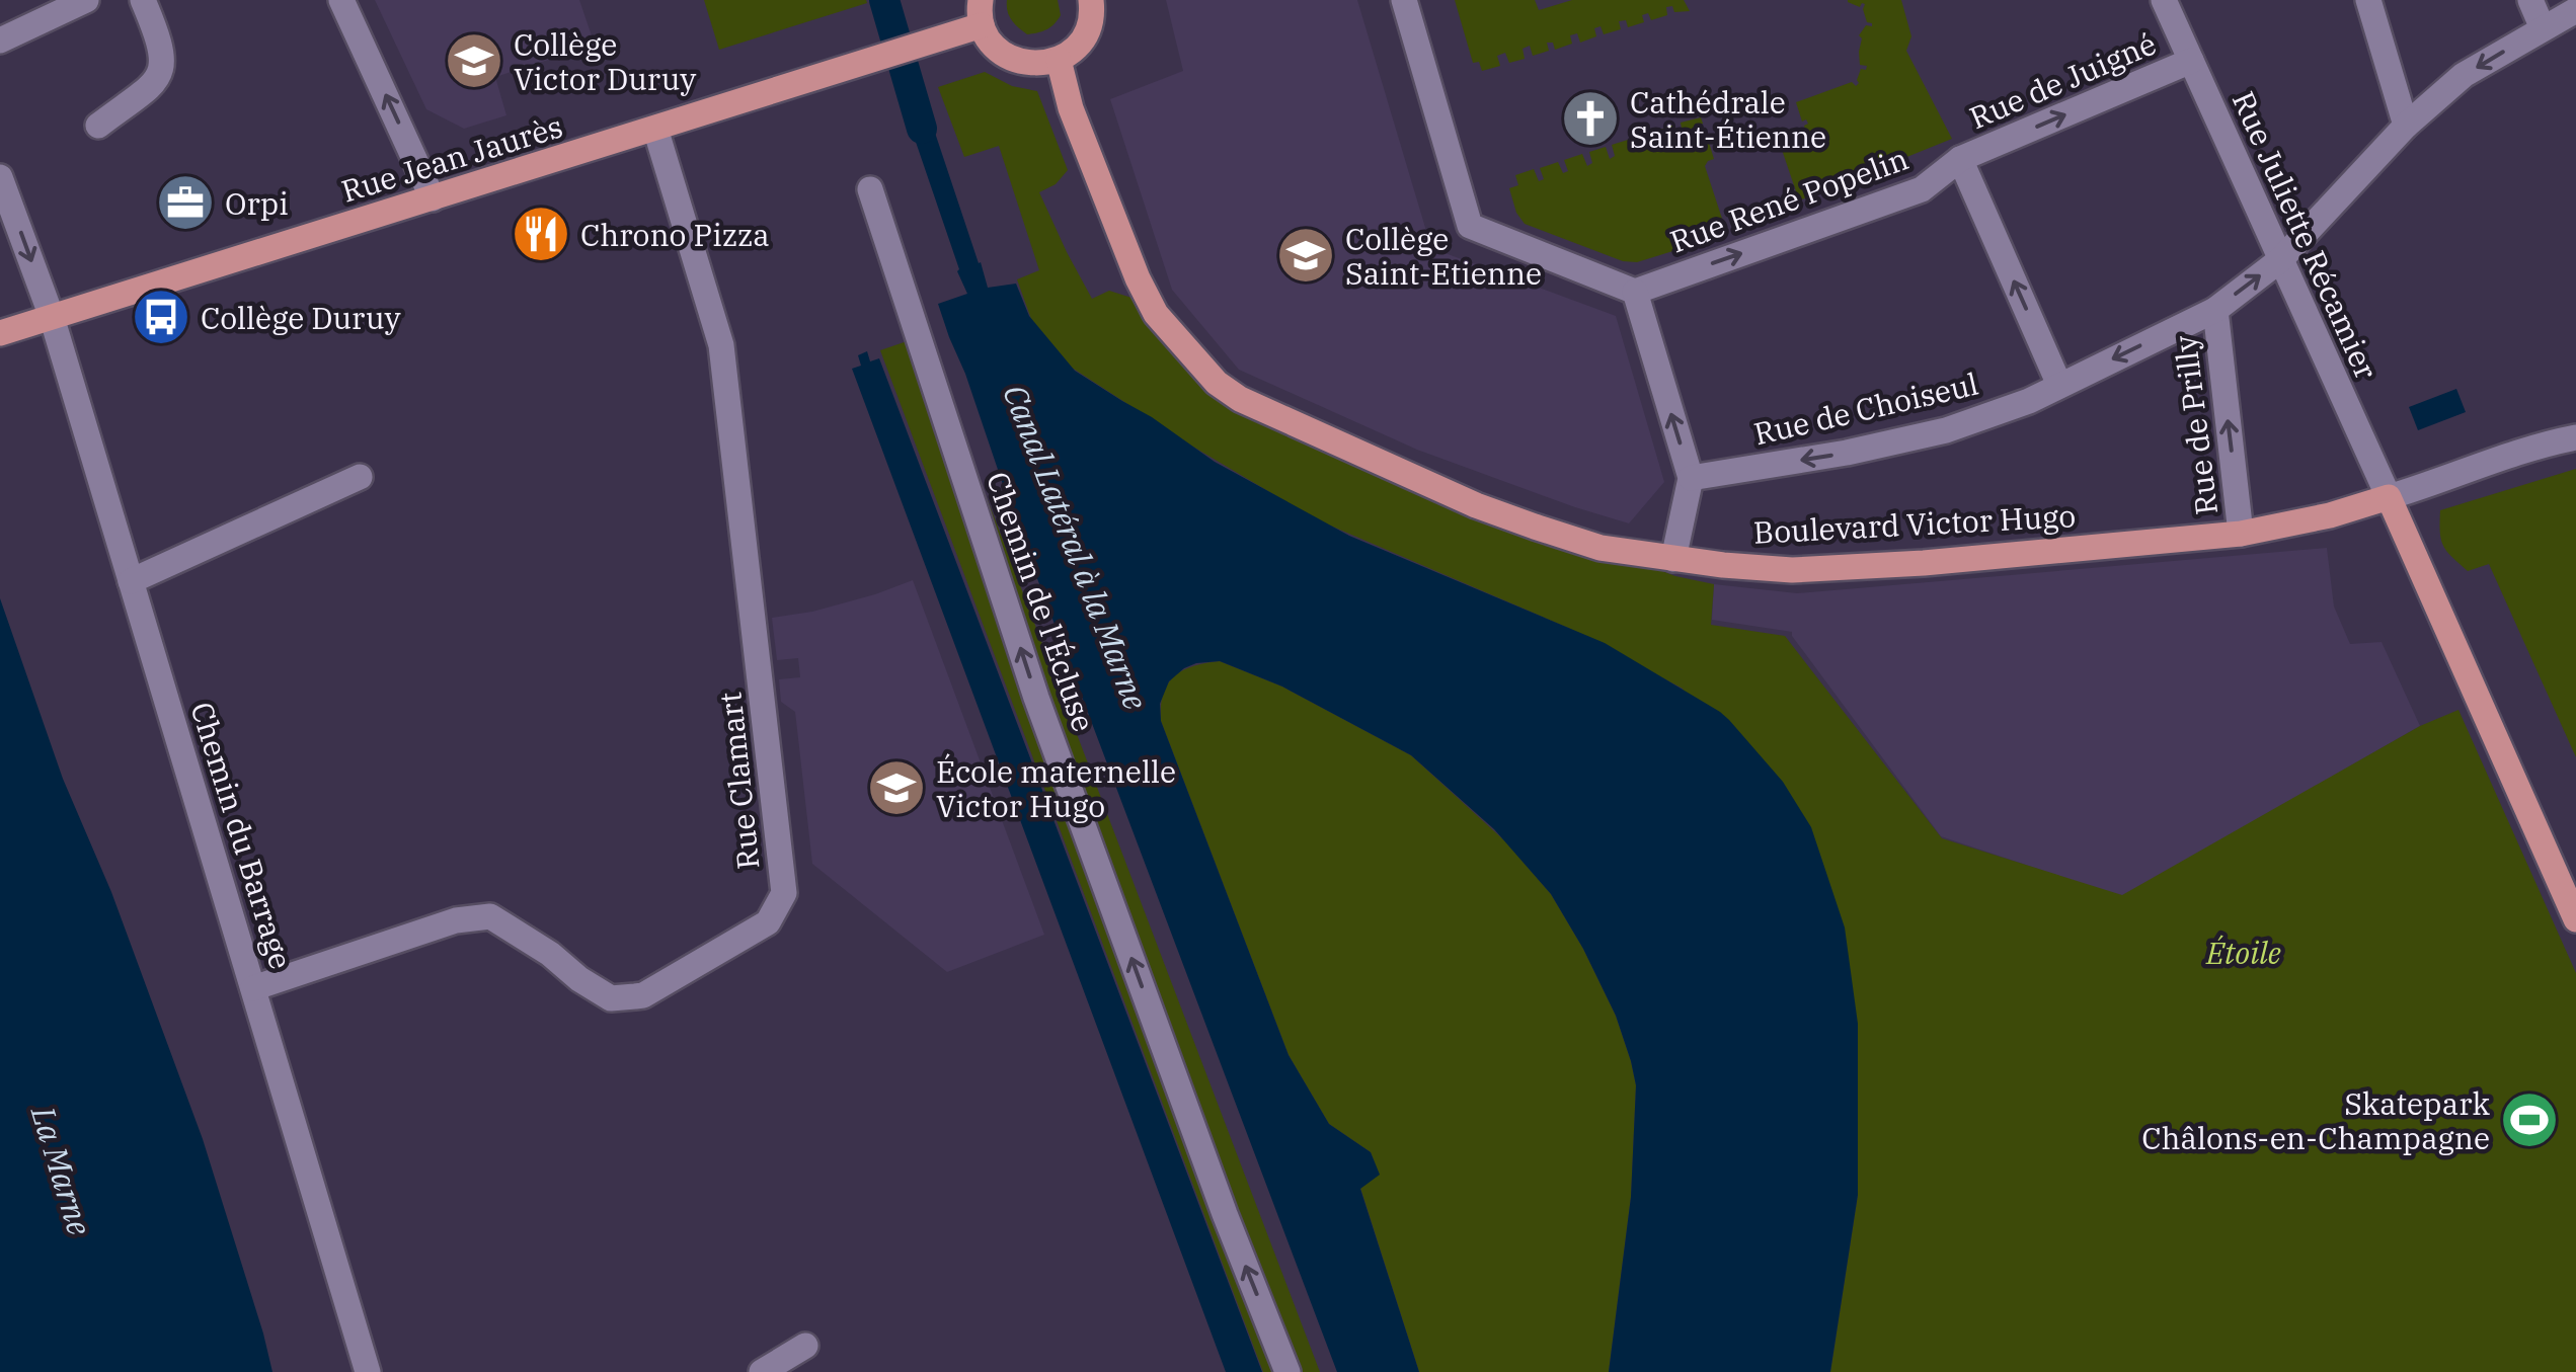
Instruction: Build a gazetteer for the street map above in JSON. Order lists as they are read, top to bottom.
{
  "streets": {
    "main road": ["Rue Jean Jaurès", "Boulevard Victor Hugo"],
    "street": [
      "Rue de Juigné",
      "Rue René Popelin",
      "Rue Juliette Récamier",
      "Rue de Choiseul",
      "Rue de Prilly",
      "Chemin de l'Écluse",
      "Rue Clamart",
      "Chemin du Barrage"
    ]
  },
  "crossings": [
    ["Rue de Juigné", "Rue René Popelin"],
    ["Rue de Juigné", "Rue Juliette Récamier"],
    ["Rue Jean Jaurès", "Rue Clamart"],
    ["Rue Jean Jaurès", "Chemin du Barrage"],
    ["Rue Juliette Récamier", "Rue de Choiseul"],
    ["Rue Juliette Récamier", "Boulevard Victor Hugo"],
    ["Rue de Choiseul", "Rue de Prilly"],
    ["Rue de Prilly", "Boulevard Victor Hugo"],
    ["Rue Clamart", "Chemin du Barrage"]
  ],
  "one_way": [
    "Rue de Juigné",
    "Rue René Popelin",
    "Rue de Prilly",
    "Chemin de l'Écluse"
  ],
  "water": ["Canal Latéral à la Marne", "La Marne"],
  "parks": ["Étoile"],
  "places": {
    "school or university": ["Collège Victor Duruy", "Collège Saint-Etienne", "École maternelle Victor Hugo"],
    "church": ["Cathédrale Saint-Étienne"],
    "office": ["Orpi"],
    "restaurant": ["Chrono Pizza"],
    "bus stop": ["Collège Duruy"],
    "sports": ["Skatepark Châlons-en-Champagne"]
  }
}
